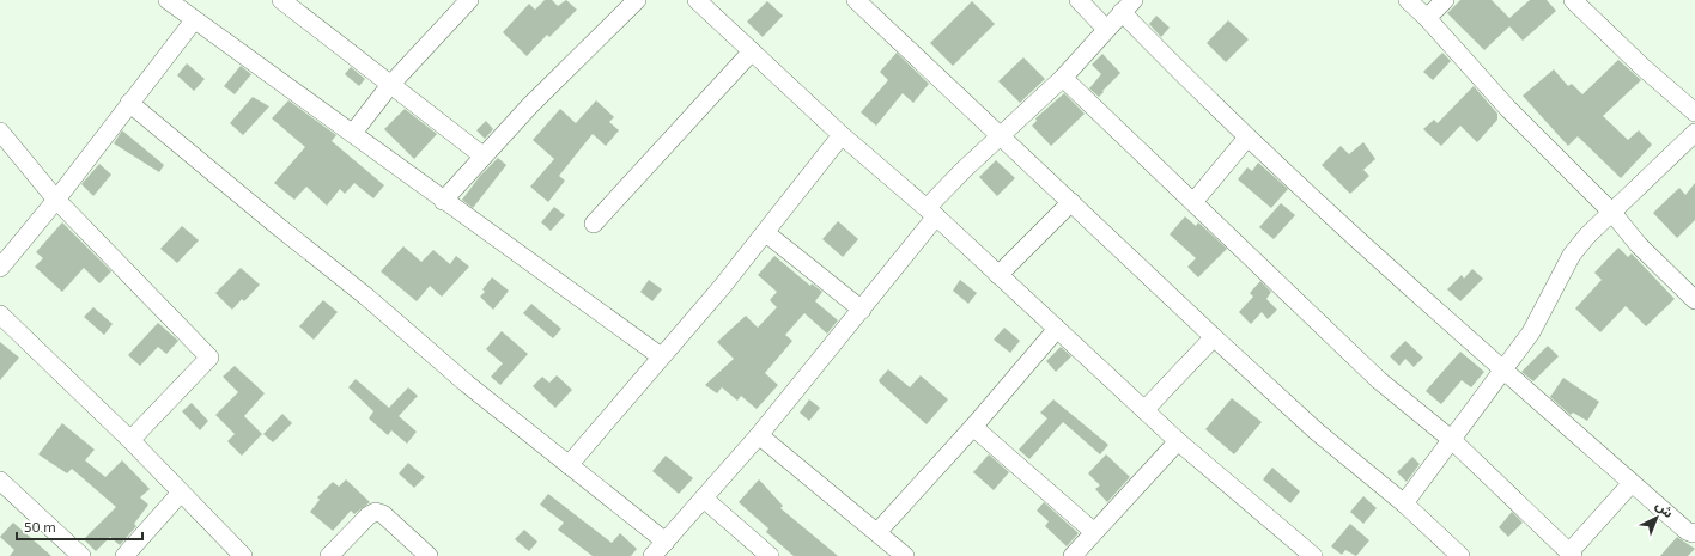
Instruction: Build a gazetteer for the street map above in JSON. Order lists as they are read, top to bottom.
{
  "scale_bar": "50 m",
  "north": "top right"
}
